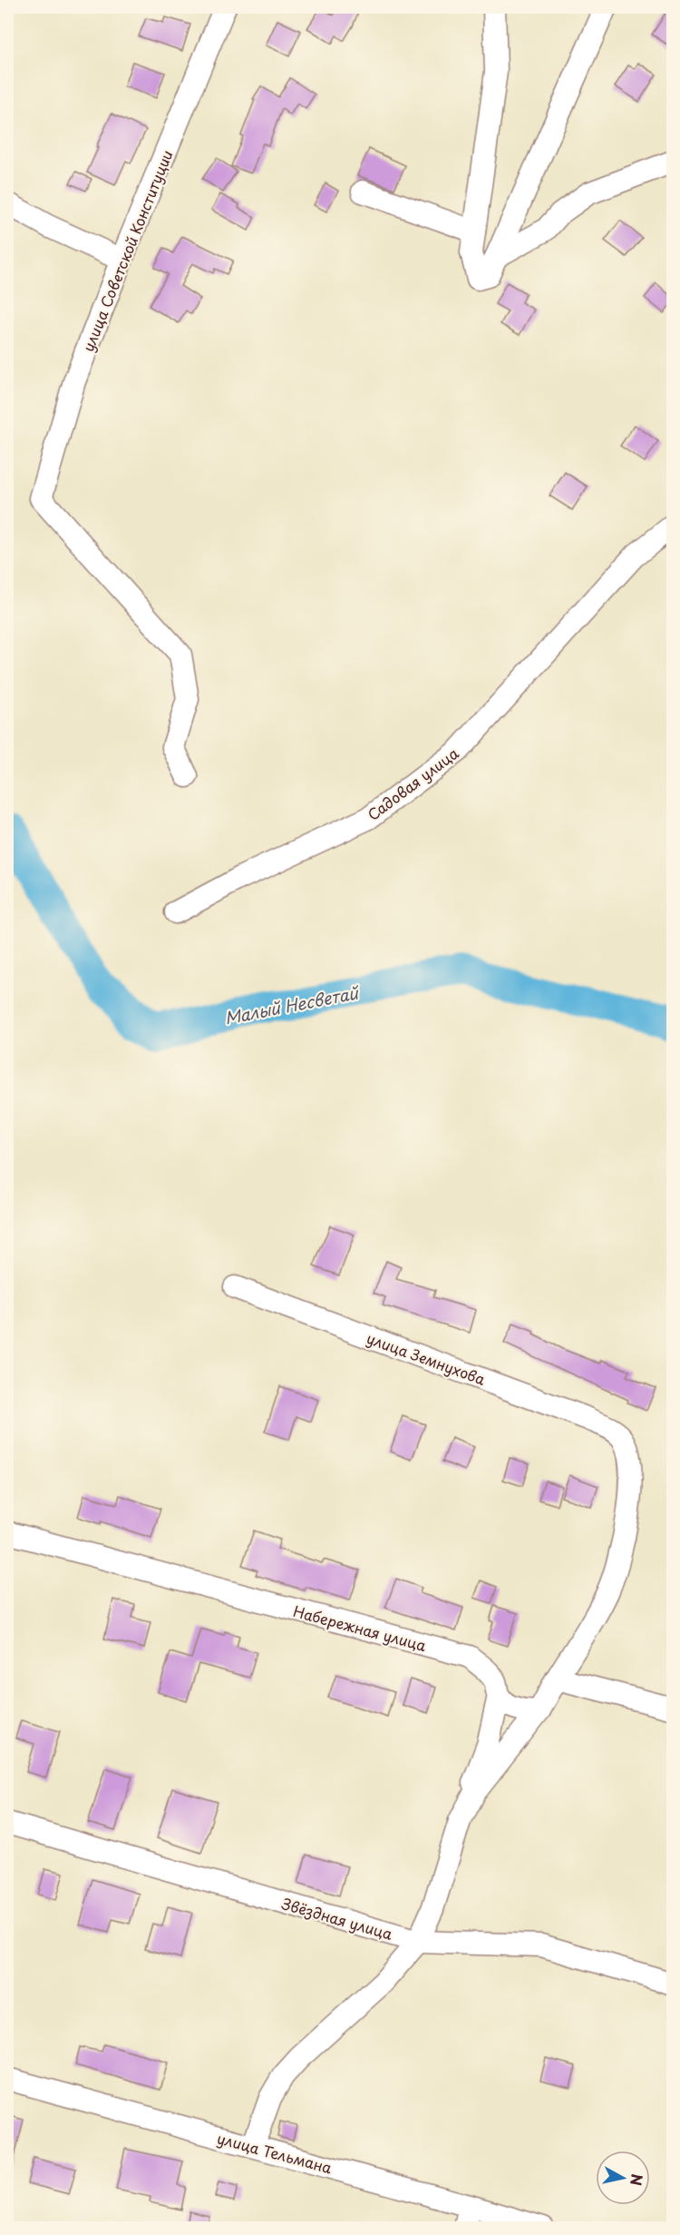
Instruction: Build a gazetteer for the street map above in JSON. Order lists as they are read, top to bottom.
{
  "streets": {
    "street": [
      "улица Советской Конституции",
      "Садовая улица",
      "улица Земнухова",
      "Набережная улица",
      "Звёздная улица",
      "улица Тельмана"
    ]
  },
  "water": ["Малый Несветай"],
  "north": "right"
}
